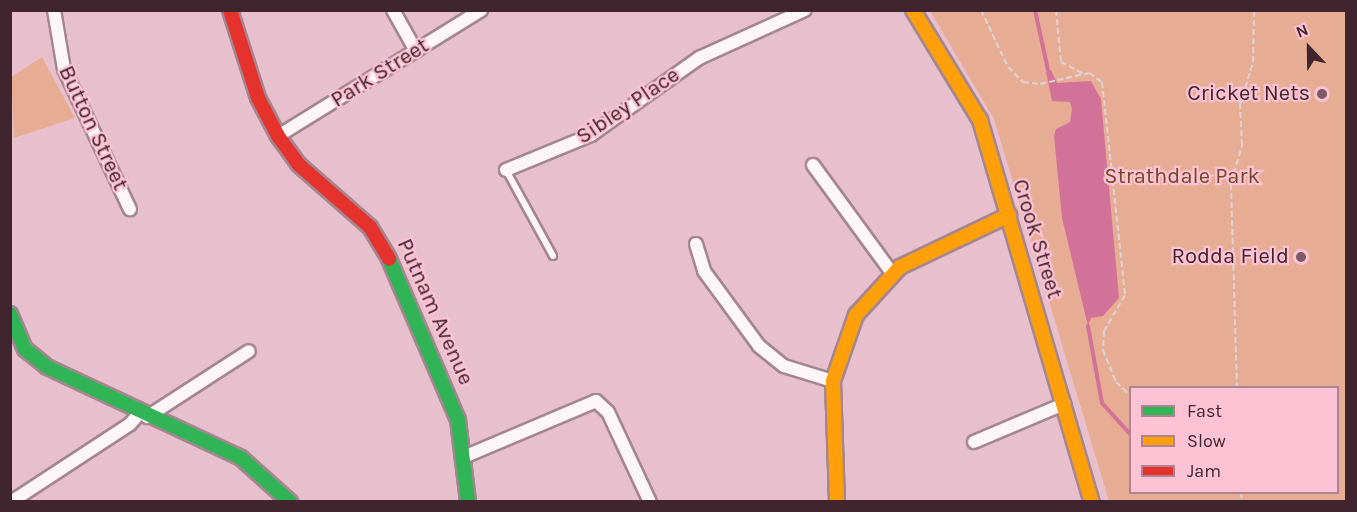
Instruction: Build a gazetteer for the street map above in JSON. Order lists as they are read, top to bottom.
{
  "streets": {
    "street": [
      "Park Street",
      "Sibley Place",
      "Button Street",
      "Crook Street",
      "Putnam Avenue"
    ]
  },
  "crossings": [
    ["Park Street", "Putnam Avenue"]
  ],
  "parks": ["Strathdale Park"],
  "places": ["Cricket Nets", "Rodda Field"],
  "legend": ["Fast", "Slow", "Jam"],
  "north": "top"
}
